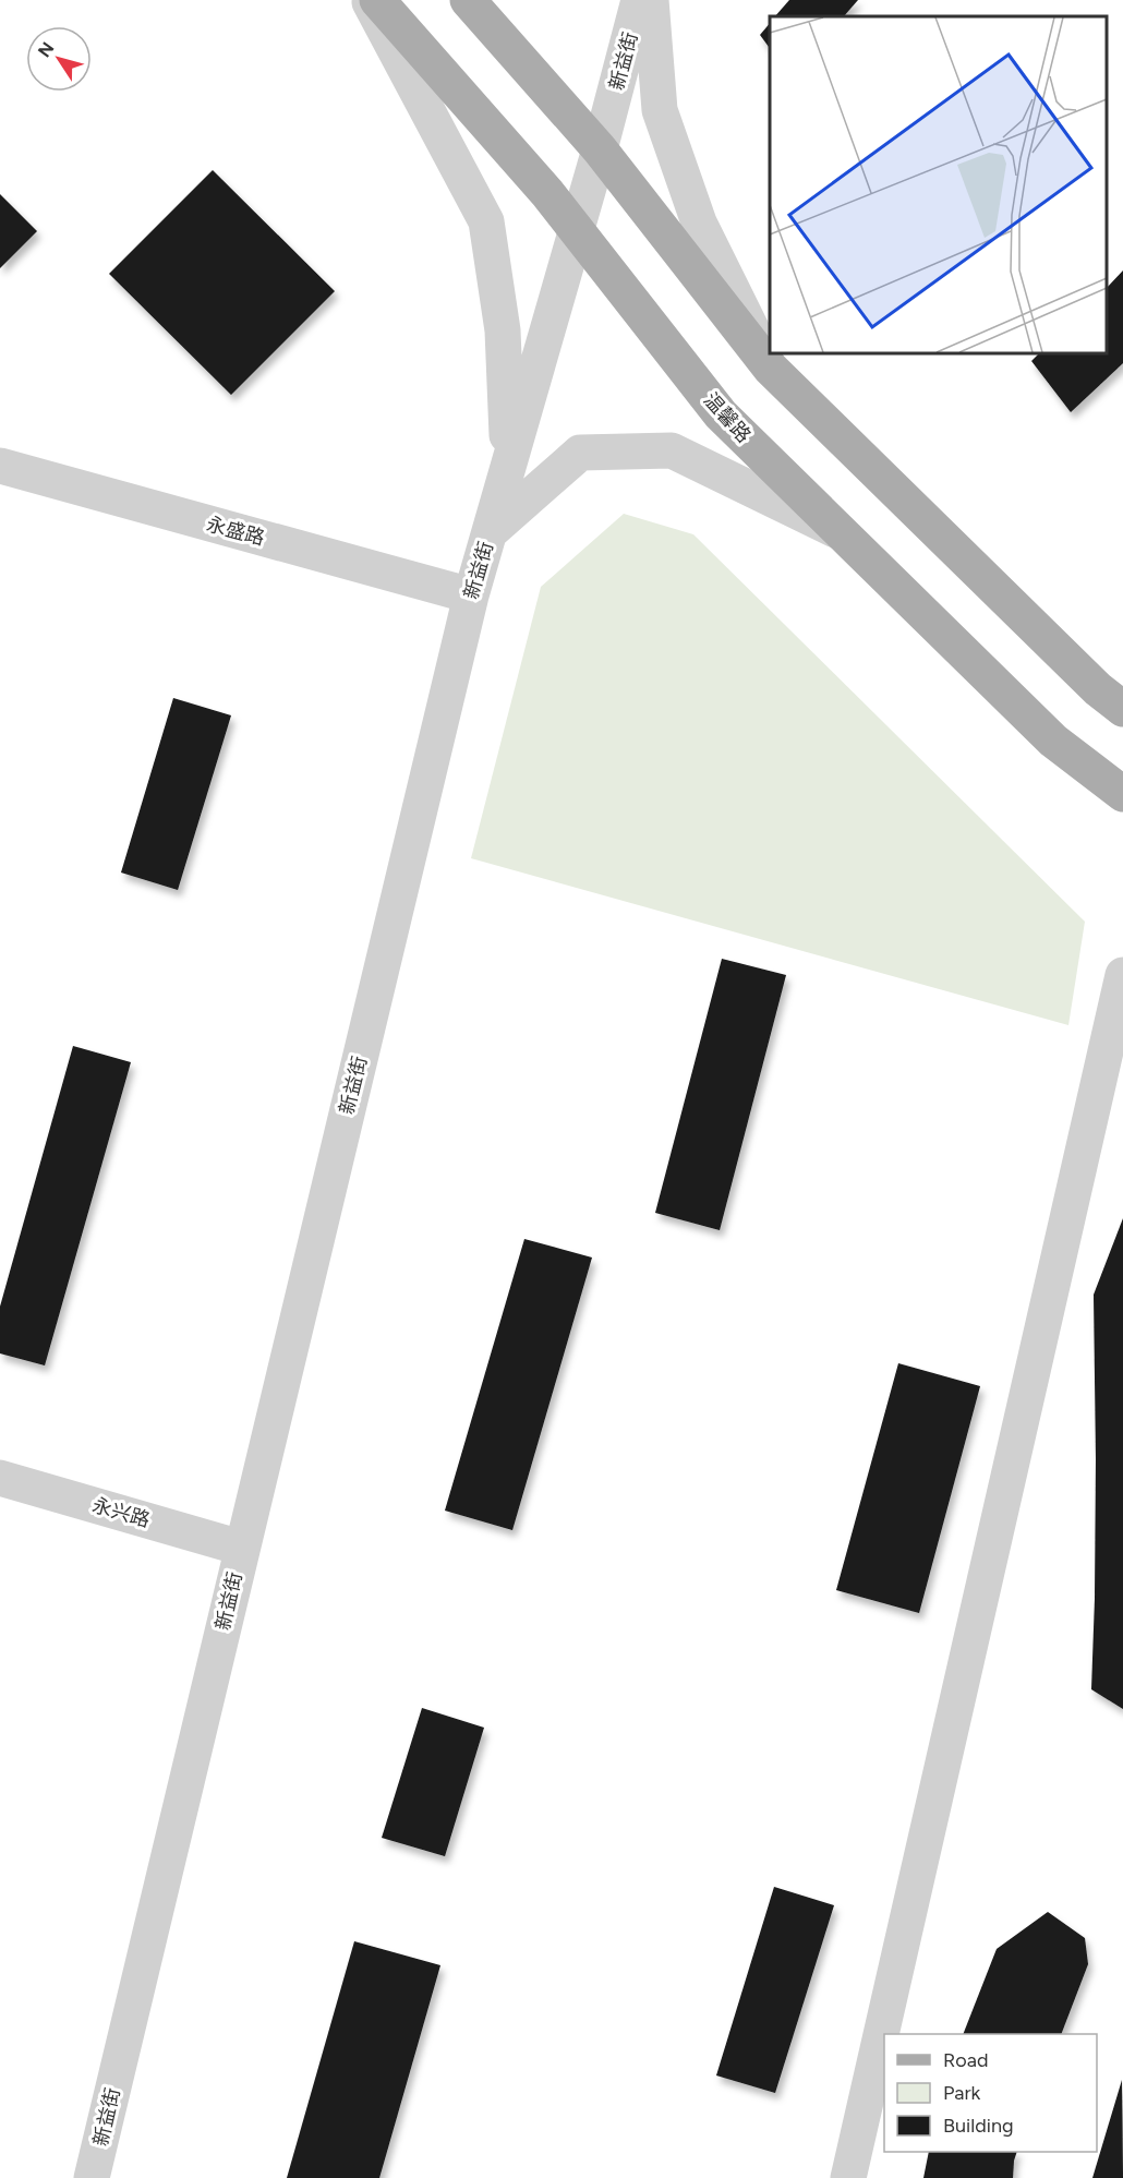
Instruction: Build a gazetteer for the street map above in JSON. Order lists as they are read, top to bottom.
{
  "streets": {
    "main road": ["温馨路"],
    "street": ["新益街", "永盛路", "永兴路"]
  },
  "crossings": [
    ["新益街", "温馨路"],
    ["新益街", "永盛路"],
    ["新益街", "永兴路"]
  ],
  "legend": ["Road", "Park", "Building"],
  "north": "top left"
}
